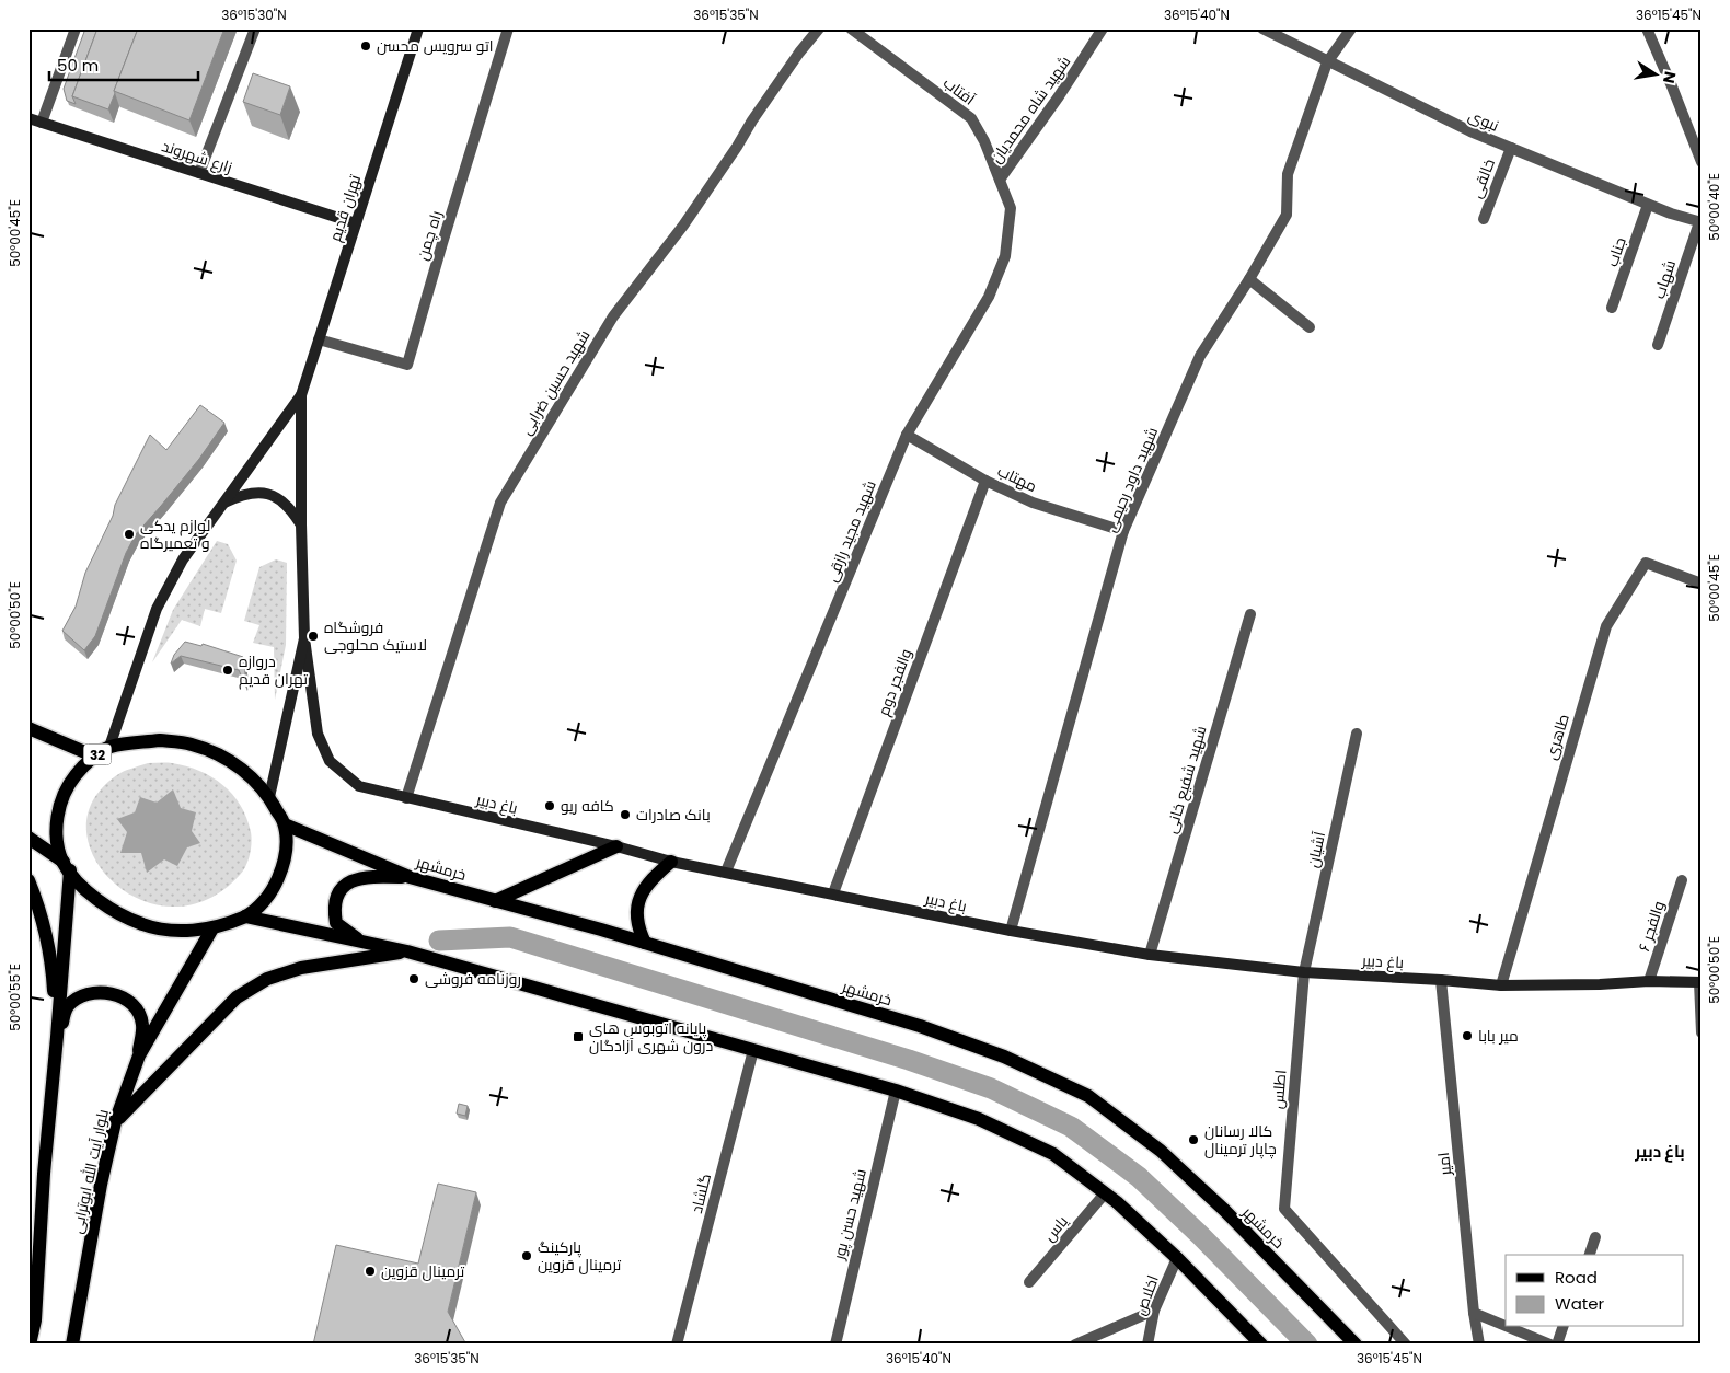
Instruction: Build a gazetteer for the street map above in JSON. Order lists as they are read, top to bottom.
{
  "streets": {
    "main road": [
      "زارع شهروند",
      "تهران قدیم",
      "32",
      "باغ دبیر",
      "خرمشهر",
      "بلوار آیت الله ابوترابی"
    ],
    "street": [
      "آفتاب",
      "شهید شاه محمدیان",
      "نبوی",
      "خالقی",
      "راه چمن",
      "جناب",
      "شهاب",
      "شهید حسین ضرابی",
      "مهتاب",
      "شهید داود رحیمی",
      "شهید مجید رازقی",
      "والفجر دوم",
      "طاهری",
      "شهید شفیع خانی",
      "آشیان",
      "والفجر ۶",
      "اطلس",
      "امیر",
      "گلشاد",
      "شهید حسن پور",
      "یاس",
      "اخلاص"
    ]
  },
  "crossings": [
    ["آفتاب", "شهید شاه محمدیان"],
    ["آفتاب", "شهید مجید رازقی"],
    ["نبوی", "خالقی"],
    ["نبوی", "جناب"],
    ["نبوی", "شهاب"],
    ["نبوی", "شهید داود رحیمی"],
    ["زارع شهروند", "تهران قدیم"],
    ["تهران قدیم", "راه چمن"],
    ["شهید حسین ضرابی", "باغ دبیر"],
    ["مهتاب", "شهید داود رحیمی"],
    ["مهتاب", "شهید مجید رازقی"],
    ["مهتاب", "والفجر دوم"],
    ["شهید داود رحیمی", "باغ دبیر"],
    ["شهید مجید رازقی", "باغ دبیر"],
    ["والفجر دوم", "باغ دبیر"],
    ["طاهری", "باغ دبیر"],
    ["32", "خرمشهر"],
    ["32", "بلوار آیت الله ابوترابی"],
    ["شهید شفیع خانی", "باغ دبیر"],
    ["باغ دبیر", "آشیان"],
    ["باغ دبیر", "والفجر ۶"],
    ["باغ دبیر", "اطلس"],
    ["باغ دبیر", "امیر"],
    ["آشیان", "اطلس"]
  ],
  "districts": ["باغ دبیر"],
  "places": {
    "other": [
      "اتو سرویس محسن",
      "لوازم یدکی و تعمیرگاه",
      "فروشگاه لاستیک محلوجی",
      "دروازه تهران قدیم",
      "کافه ریو",
      "بانک صادرات",
      "روزنامه فروشی",
      "میر بابا",
      "کالا رسانان چاپار ترمینال",
      "پارکینگ ترمینال قزوین",
      "ترمینال قزوین"
    ],
    "transit": ["پایانه اتوبوس های درون شهری آزادگان"]
  },
  "legend": ["Road", "Water"],
  "scale_bar": "50 m",
  "north": "right",
  "coordinates": [
    "36°15'30\"N",
    "36°15'35\"N",
    "36°15'40\"N",
    "36°15'45\"N",
    "50°00'40\"E",
    "50°00'45\"E",
    "50°00'50\"E",
    "50°00'55\"E"
  ]
}
